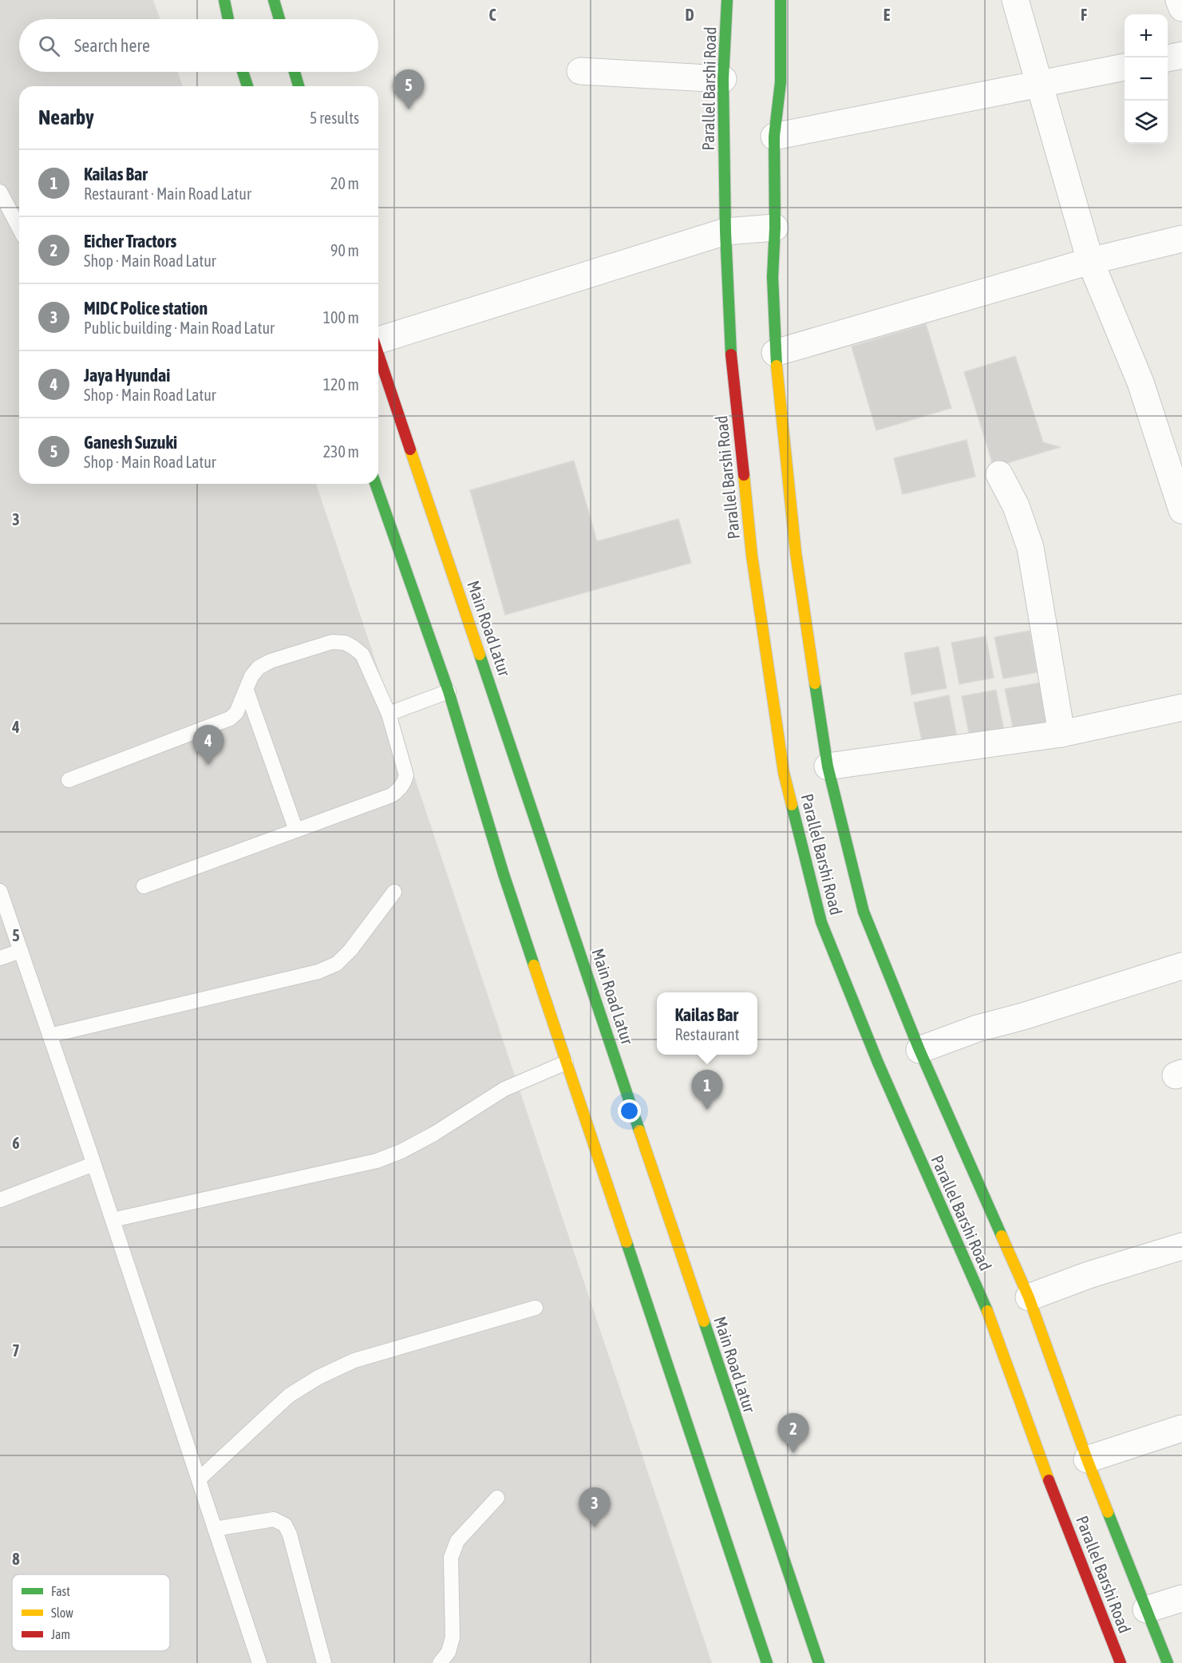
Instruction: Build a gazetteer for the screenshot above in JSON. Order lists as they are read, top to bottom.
{
  "streets": {
    "street": ["Parallel Barshi Road", "Main Road Latur"]
  },
  "legend": ["Fast", "Slow", "Jam"],
  "page": {
    "map_buttons": ["+", "−"],
    "search": "Search here",
    "pins": [
      "5",
      "4",
      "1",
      "2",
      "3"
    ],
    "heading": ["Nearby", "5 results"],
    "list": [
      {
        "mark": "1",
        "name": "Kailas Bar",
        "note": "Restaurant · Main Road Latur",
        "value": "20 m"
      },
      {
        "mark": "2",
        "name": "Eicher Tractors",
        "note": "Shop · Main Road Latur",
        "value": "90 m"
      },
      {
        "mark": "3",
        "name": "MIDC Police station",
        "note": "Public building · Main Road Latur",
        "value": "100 m"
      },
      {
        "mark": "4",
        "name": "Jaya Hyundai",
        "note": "Shop · Main Road Latur",
        "value": "120 m"
      },
      {
        "mark": "5",
        "name": "Ganesh Suzuki",
        "note": "Shop · Main Road Latur",
        "value": "230 m"
      }
    ],
    "popup": ["Kailas Bar", "Restaurant"]
  },
  "grid": {
    "columns": [
      "C",
      "D",
      "E",
      "F"
    ],
    "rows": [
      "3",
      "4",
      "5",
      "6",
      "7",
      "8"
    ]
  }
}
